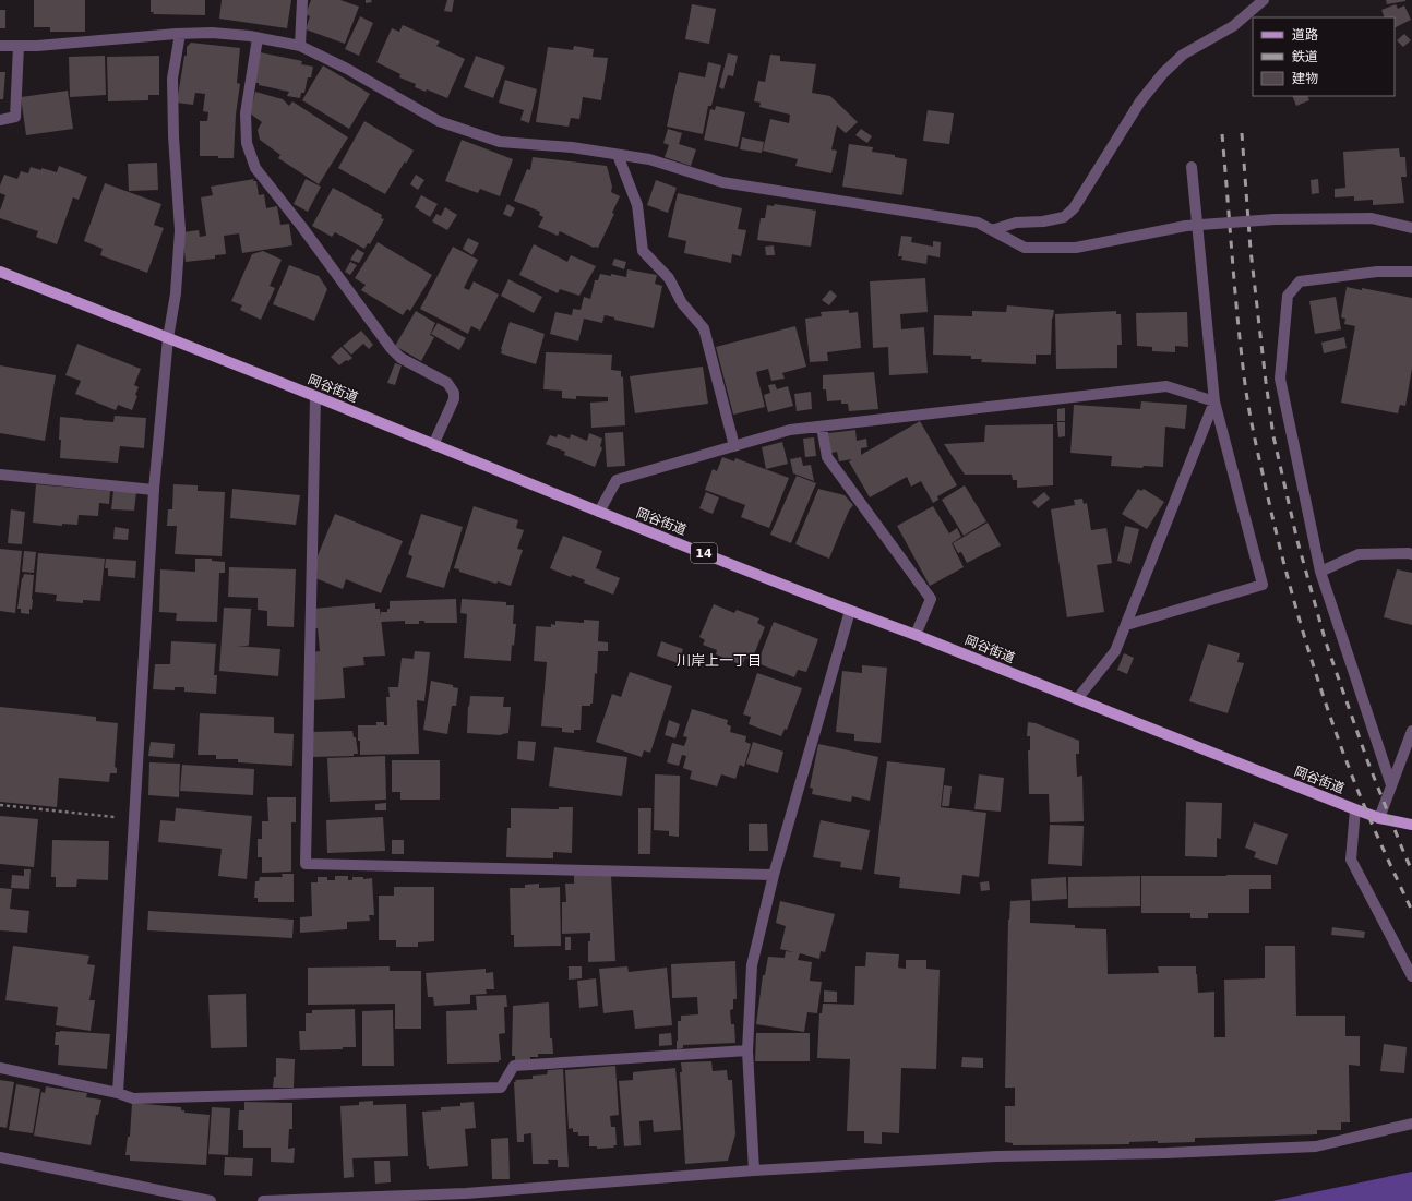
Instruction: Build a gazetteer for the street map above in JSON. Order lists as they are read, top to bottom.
{
  "streets": {
    "main road": ["岡谷街道", "14"]
  },
  "districts": ["川岸上一丁目"],
  "legend": ["道路", "鉄道", "建物"]
}
